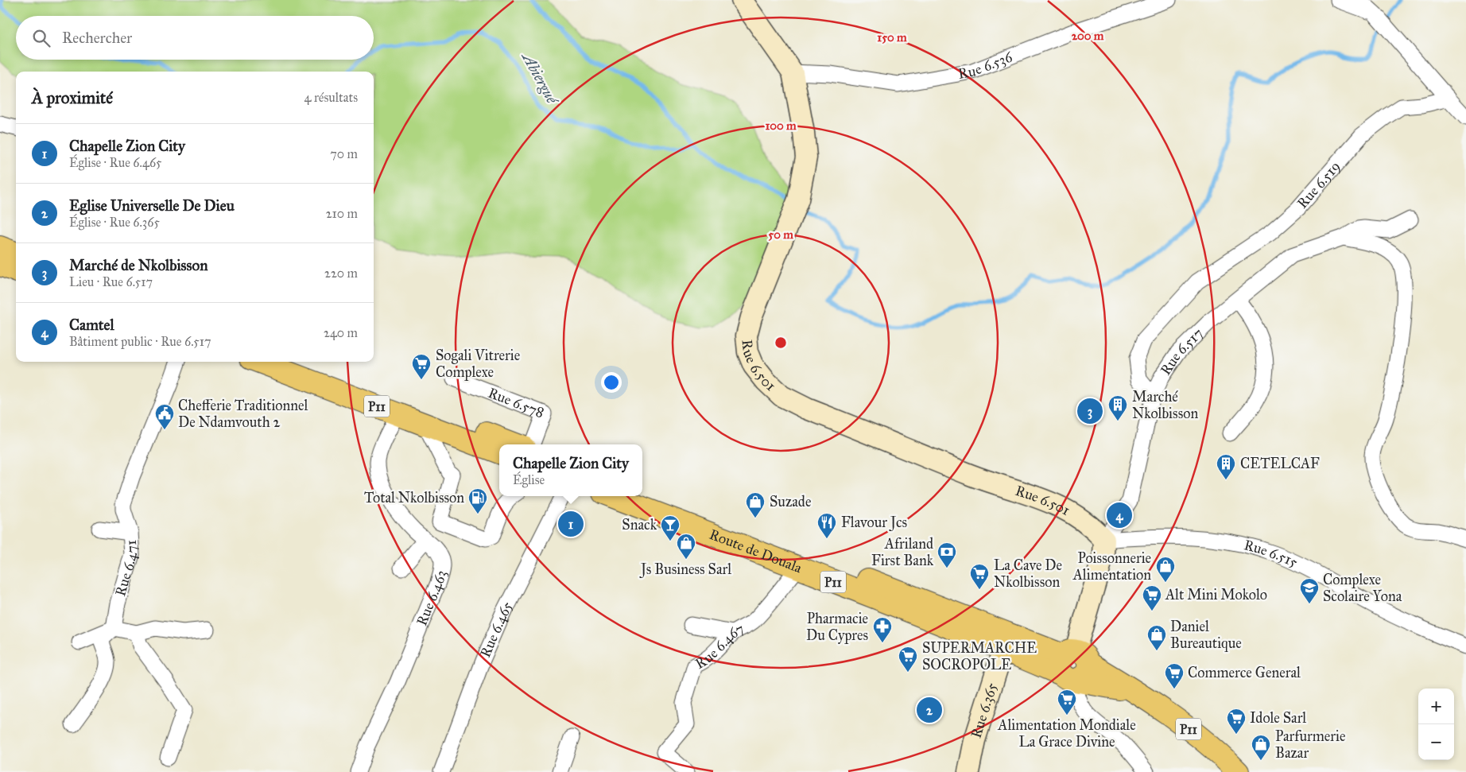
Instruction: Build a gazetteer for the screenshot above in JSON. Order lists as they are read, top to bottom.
{
  "streets": {
    "main road": ["P11", "Route de Douala"],
    "street": [
      "Rue 6.536",
      "Rue 6.519",
      "Rue 6.517",
      "Rue 6.501",
      "Rue 6.578",
      "Rue 6.515",
      "Rue 6.471",
      "Rue 6.463",
      "Rue 6.465",
      "Rue 6.467",
      "Rue 6.365"
    ]
  },
  "crossings": [
    ["Rue 6.536", "Rue 6.501"],
    ["Rue 6.519", "Rue 6.517"],
    ["Rue 6.517", "Rue 6.501"],
    ["Rue 6.517", "P11"],
    ["Rue 6.517", "Route de Douala"],
    ["Rue 6.517", "Rue 6.515"],
    ["Rue 6.501", "Rue 6.515"],
    ["P11", "Route de Douala"],
    ["P11", "Rue 6.463"],
    ["Route de Douala", "Rue 6.467"],
    ["Route de Douala", "Rue 6.365"]
  ],
  "water": ["Abiergué"],
  "places": {
    "supermarket": [
      "Sogali Vitrerie Complexe",
      "La Cave De Nkolbisson",
      "Alt Mini Mokolo",
      "SUPERMARCHE SOCROPOLE",
      "Commerce General",
      "Alimentation Mondiale La Grace Divine",
      "Idole Sarl"
    ],
    "building": ["Marché Nkolbisson", "CETELCAF"],
    "public building": ["Chefferie Traditionnel De Ndamvouth 2"],
    "fuel station": ["Total Nkolbisson"],
    "shop": [
      "Suzade",
      "Js Business Sarl",
      "Poissonnerie Alimentation",
      "Daniel Bureautique",
      "Parfurmerie Bazar"
    ],
    "restaurant": ["Flavour Jcs"],
    "bar": ["Snack"],
    "bank": ["Afriland First Bank"],
    "school or university": ["Complexe Scolaire Yona"],
    "pharmacy": ["Pharmacie Du Cypres"]
  },
  "page": {
    "search": "Rechercher",
    "heading": ["À proximité", "4 résultats"],
    "list": [
      {
        "mark": "1",
        "name": "Chapelle Zion City",
        "note": "Église · Rue 6.465",
        "value": "70 m"
      },
      {
        "mark": "2",
        "name": "Eglise Universelle De Dieu",
        "note": "Église · Rue 6.365",
        "value": "210 m"
      },
      {
        "mark": "3",
        "name": "Marché de Nkolbisson",
        "note": "Lieu · Rue 6.517",
        "value": "220 m"
      },
      {
        "mark": "4",
        "name": "Camtel",
        "note": "Bâtiment public · Rue 6.517",
        "value": "240 m"
      }
    ],
    "pins": [
      "3",
      "4",
      "1",
      "2"
    ],
    "popup": ["Chapelle Zion City", "Église"],
    "map_buttons": ["+", "−"]
  },
  "rings": [
    "200 m",
    "150 m",
    "100 m",
    "50 m"
  ]
}
